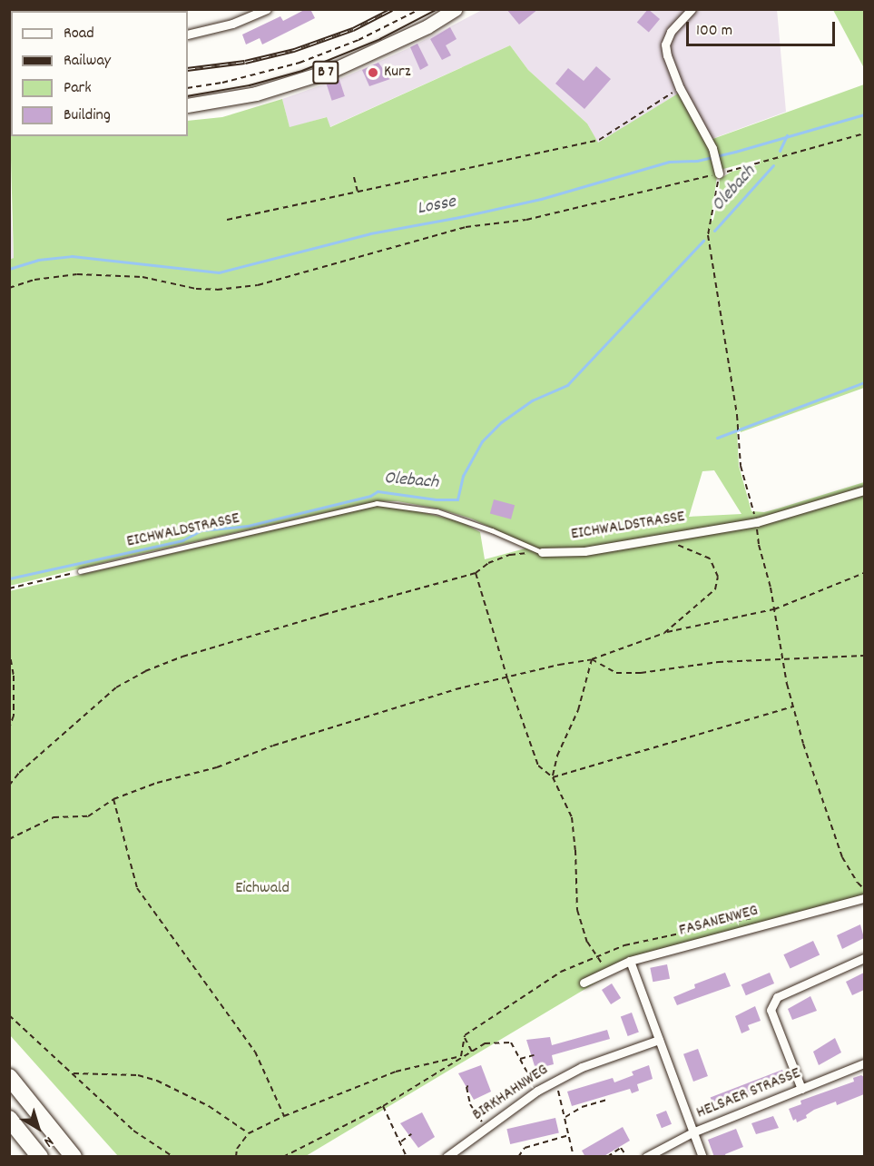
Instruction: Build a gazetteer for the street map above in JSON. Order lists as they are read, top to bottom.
{
  "streets": {
    "main road": ["B 7"],
    "street": [
      "EICHWALDSTRASSE",
      "FASANENWEG",
      "BIRKHAHNWEG",
      "HELSAER STRASSE"
    ]
  },
  "water": ["Olebach", "Losse"],
  "parks": ["Eichwald"],
  "places": ["Kurz"],
  "legend": [
    "Road",
    "Railway",
    "Park",
    "Building"
  ],
  "scale_bar": "100 m",
  "north": "bottom right"
}
